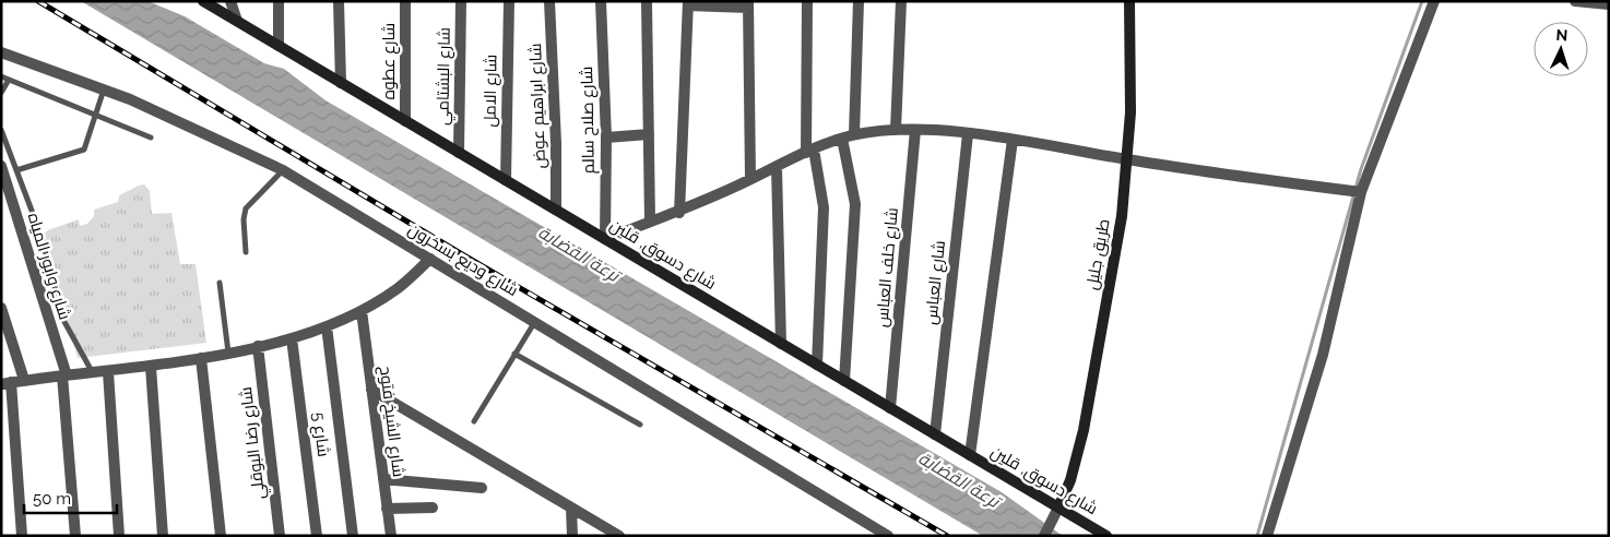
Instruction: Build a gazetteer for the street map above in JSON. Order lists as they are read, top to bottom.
{
  "streets": {
    "main road": ["شارع دسوق, قلين", "طريق جليل"],
    "street": [
      "شارع عطوه",
      "شارع البشتامي",
      "شارع الامل",
      "شارع ابراهيم عوض",
      "شارع صلاح سالم",
      "شارع وديع بسخرون",
      "شارع وابور المياه",
      "شارع خلف العباس",
      "شارع العباس",
      "شارع الشيخ فتوح",
      "شارع 5",
      "شارع رضا البوقلي"
    ]
  },
  "crossings": [
    ["شارع عطوه", "شارع دسوق, قلين"],
    ["شارع البشتامي", "شارع دسوق, قلين"],
    ["شارع الامل", "شارع دسوق, قلين"],
    ["شارع ابراهيم عوض", "شارع دسوق, قلين"],
    ["شارع صلاح سالم", "شارع دسوق, قلين"],
    ["شارع دسوق, قلين", "طريق جليل"],
    ["شارع دسوق, قلين", "شارع خلف العباس"],
    ["شارع دسوق, قلين", "شارع العباس"]
  ],
  "water": ["ترعة القضابة"],
  "scale_bar": "50 m",
  "north": "top"
}
